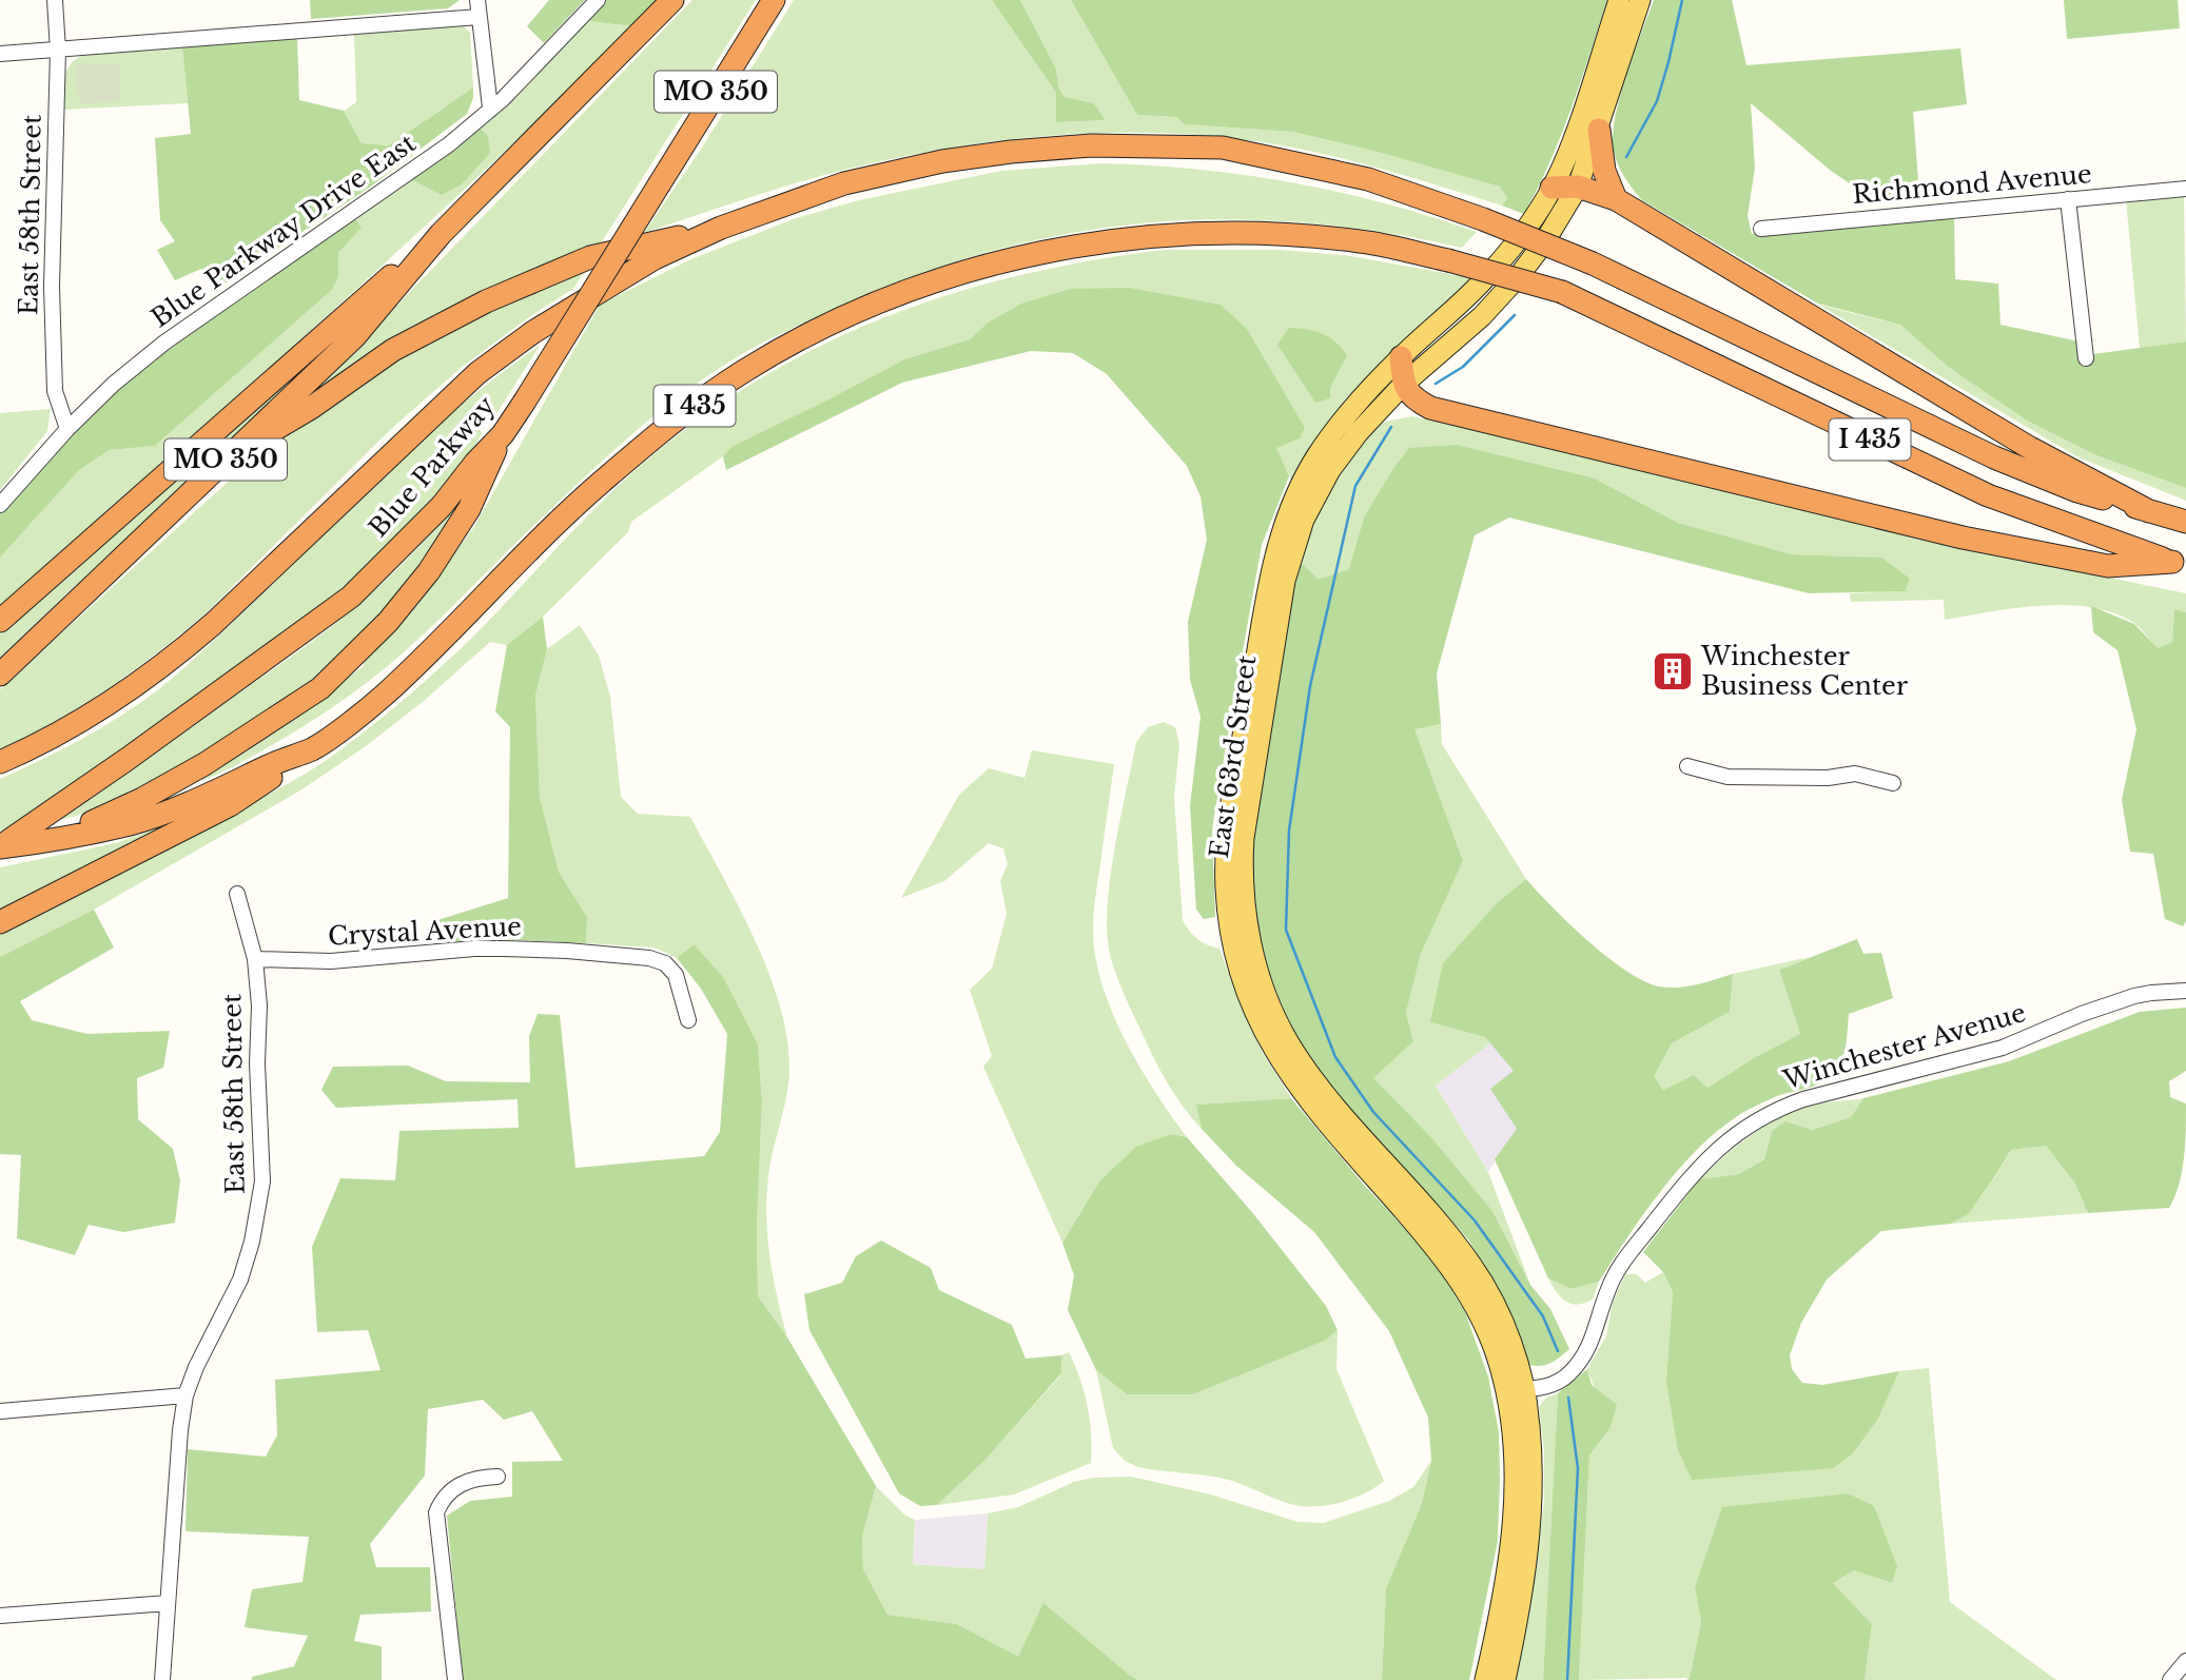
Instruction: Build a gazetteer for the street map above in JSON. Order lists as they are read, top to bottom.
{
  "streets": {
    "highway": ["MO 350", "I 435", "Blue Parkway"],
    "main road": ["East 63rd Street"],
    "street": [
      "Richmond Avenue",
      "East 58th Street",
      "Blue Parkway Drive East",
      "Crystal Avenue",
      "Winchester Avenue"
    ]
  },
  "crossings": [
    ["East 58th Street", "Blue Parkway Drive East"],
    ["East 58th Street", "Crystal Avenue"],
    ["I 435", "Blue Parkway"],
    ["East 63rd Street", "Winchester Avenue"]
  ],
  "places": {
    "building": ["Winchester Business Center"]
  }
}
